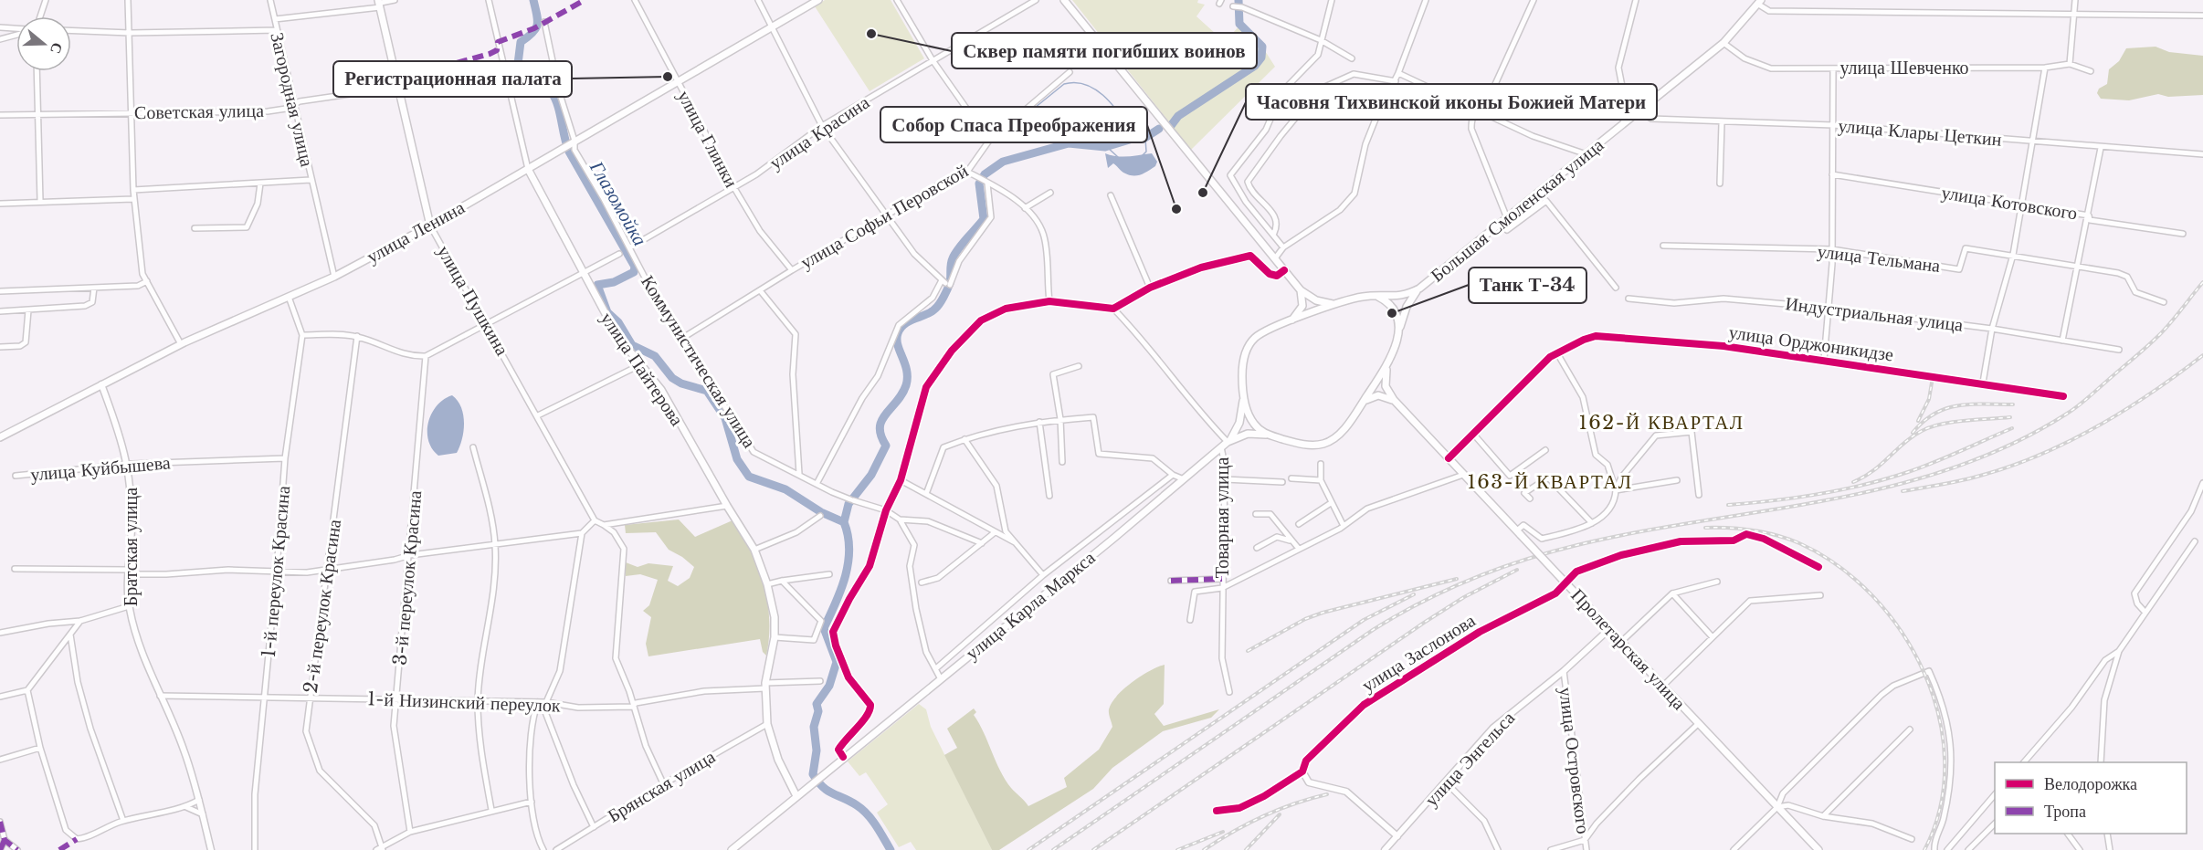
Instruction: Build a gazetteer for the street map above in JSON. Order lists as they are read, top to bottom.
{
  "streets": {
    "main road": [
      "Большая Смоленская улица",
      "улица Ленина",
      "улица Пушкина",
      "улица Пайтерова",
      "улица Карла Маркса",
      "Пролетарская улица"
    ],
    "street": [
      "улица Шевченко",
      "Загородная улица",
      "Советская улица",
      "улица Красина",
      "улица Клары Цеткин",
      "улица Глинки",
      "улица Котовского",
      "улица Софьи Перовской",
      "улица Тельмана",
      "Индустриальная улица",
      "улица Орджоникидзе",
      "Коммунистическая улица",
      "улица Куйбышева",
      "Товарная улица",
      "Братская улица",
      "1-й переулок Красина",
      "3-й переулок Красина",
      "2-й переулок Красина",
      "улица Заслонова",
      "1-й Низинский переулок",
      "улица Энгельса",
      "улица Островского",
      "Брянская улица"
    ]
  },
  "crossings": [
    ["улица Шевченко", "Большая Смоленская улица"],
    ["Загородная улица", "Советская улица"],
    ["Загородная улица", "улица Ленина"],
    ["Загородная улица", "улица Пушкина"],
    ["Советская улица", "улица Пушкина"],
    ["улица Красина", "улица Глинки"],
    ["улица Красина", "Коммунистическая улица"],
    ["улица Клары Цеткин", "Большая Смоленская улица"],
    ["улица Глинки", "улица Софьи Перовской"],
    ["улица Глинки", "улица Ленина"],
    ["Большая Смоленская улица", "улица Карла Маркса"],
    ["Большая Смоленская улица", "Пролетарская улица"],
    ["улица Софьи Перовской", "Коммунистическая улица"],
    ["улица Ленина", "улица Пушкина"],
    ["улица Ленина", "Коммунистическая улица"],
    ["улица Ленина", "улица Пайтерова"],
    ["улица Ленина", "Братская улица"],
    ["улица Ленина", "1-й переулок Красина"],
    ["улица Орджоникидзе", "Пролетарская улица"],
    ["Коммунистическая улица", "улица Карла Маркса"],
    ["улица Пайтерова", "улица Карла Маркса"],
    ["улица Пайтерова", "1-й Низинский переулок"],
    ["улица Пайтерова", "Брянская улица"],
    ["улица Куйбышева", "Братская улица"],
    ["улица Куйбышева", "1-й переулок Красина"],
    ["Товарная улица", "улица Карла Маркса"],
    ["Товарная улица", "Пролетарская улица"],
    ["Братская улица", "1-й Низинский переулок"],
    ["1-й переулок Красина", "1-й Низинский переулок"],
    ["3-й переулок Красина", "1-й Низинский переулок"],
    ["улица Карла Маркса", "Пролетарская улица"],
    ["2-й переулок Красина", "1-й Низинский переулок"],
    ["Пролетарская улица", "улица Заслонова"],
    ["Пролетарская улица", "улица Энгельса"],
    ["улица Энгельса", "улица Островского"]
  ],
  "districts": ["162-Й КВАРТАЛ", "163-Й КВАРТАЛ"],
  "water": ["Глазомойка"],
  "places": [
    "Сквер памяти погибших воинов",
    "Регистрационная палата",
    "Часовня Тихвинской иконы Божией Матери",
    "Собор Спаса Преображения",
    "Танк Т-34"
  ],
  "legend": ["Велодорожка", "Тропа"],
  "north": "right"
}
